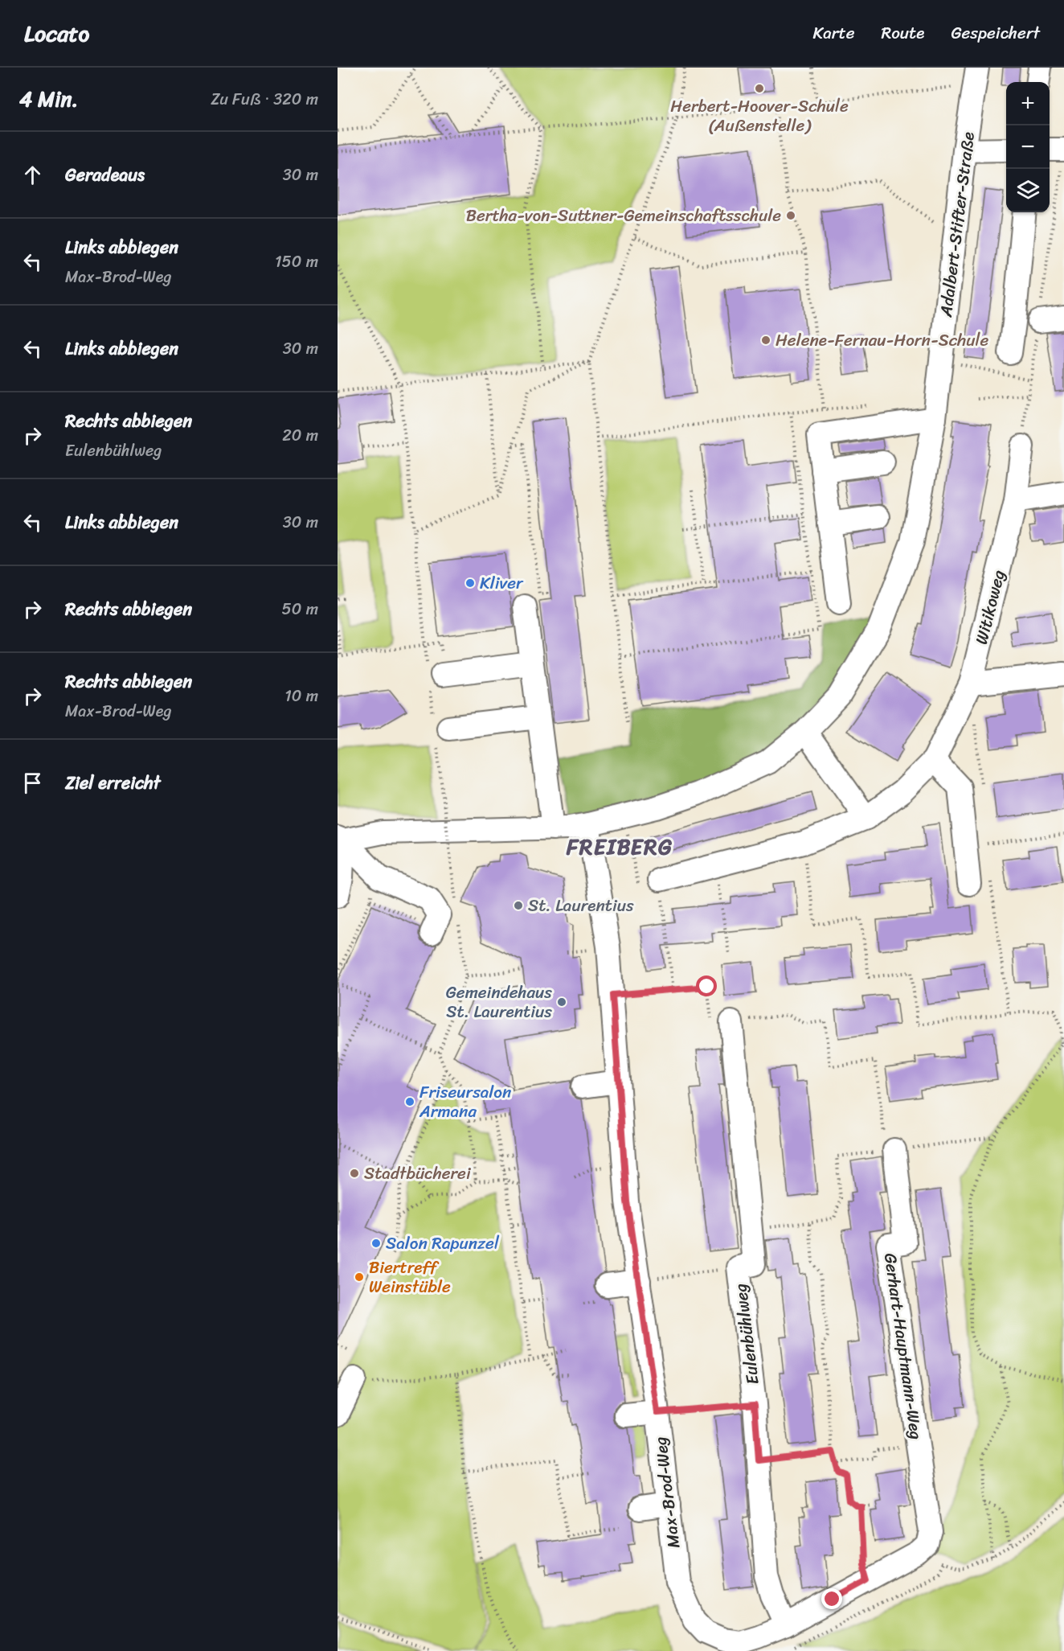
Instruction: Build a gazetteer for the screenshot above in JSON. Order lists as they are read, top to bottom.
{
  "streets": {
    "street": [
      "Adalbert-Stifter-Straße",
      "Witikoweg",
      "Eulenbühlweg",
      "Gerhart-Hauptmann-Weg",
      "Max-Brod-Weg"
    ]
  },
  "crossings": [
    ["Adalbert-Stifter-Straße", "Max-Brod-Weg"],
    ["Eulenbühlweg", "Max-Brod-Weg"],
    ["Gerhart-Hauptmann-Weg", "Max-Brod-Weg"]
  ],
  "districts": ["FREIBERG"],
  "places": [
    "Herbert-Hoover-Schule (Außenstelle)",
    "Bertha-von-Suttner-Gemeinschaftsschule",
    "Helene-Fernau-Horn-Schule",
    "Kliver",
    "St. Laurentius",
    "Gemeindehaus St. Laurentius",
    "Friseursalon Armana",
    "Stadtbücherei",
    "Salon Rapunzel",
    "Biertreff Weinstüble"
  ],
  "page": {
    "header": "Locato",
    "nav": ["Karte", "Route", "Gespeichert"],
    "heading": ["4 Min.", "Zu Fuß · 320 m"],
    "map_buttons": ["+", "−"],
    "list": [
      ["Geradeaus", "30 m"],
      ["Links abbiegen", "Max-Brod-Weg", "150 m"],
      ["Links abbiegen", "30 m"],
      ["Rechts abbiegen", "Eulenbühlweg", "20 m"],
      ["Links abbiegen", "30 m"],
      ["Rechts abbiegen", "50 m"],
      ["Rechts abbiegen", "Max-Brod-Weg", "10 m"],
      "Ziel erreicht"
    ]
  }
}
